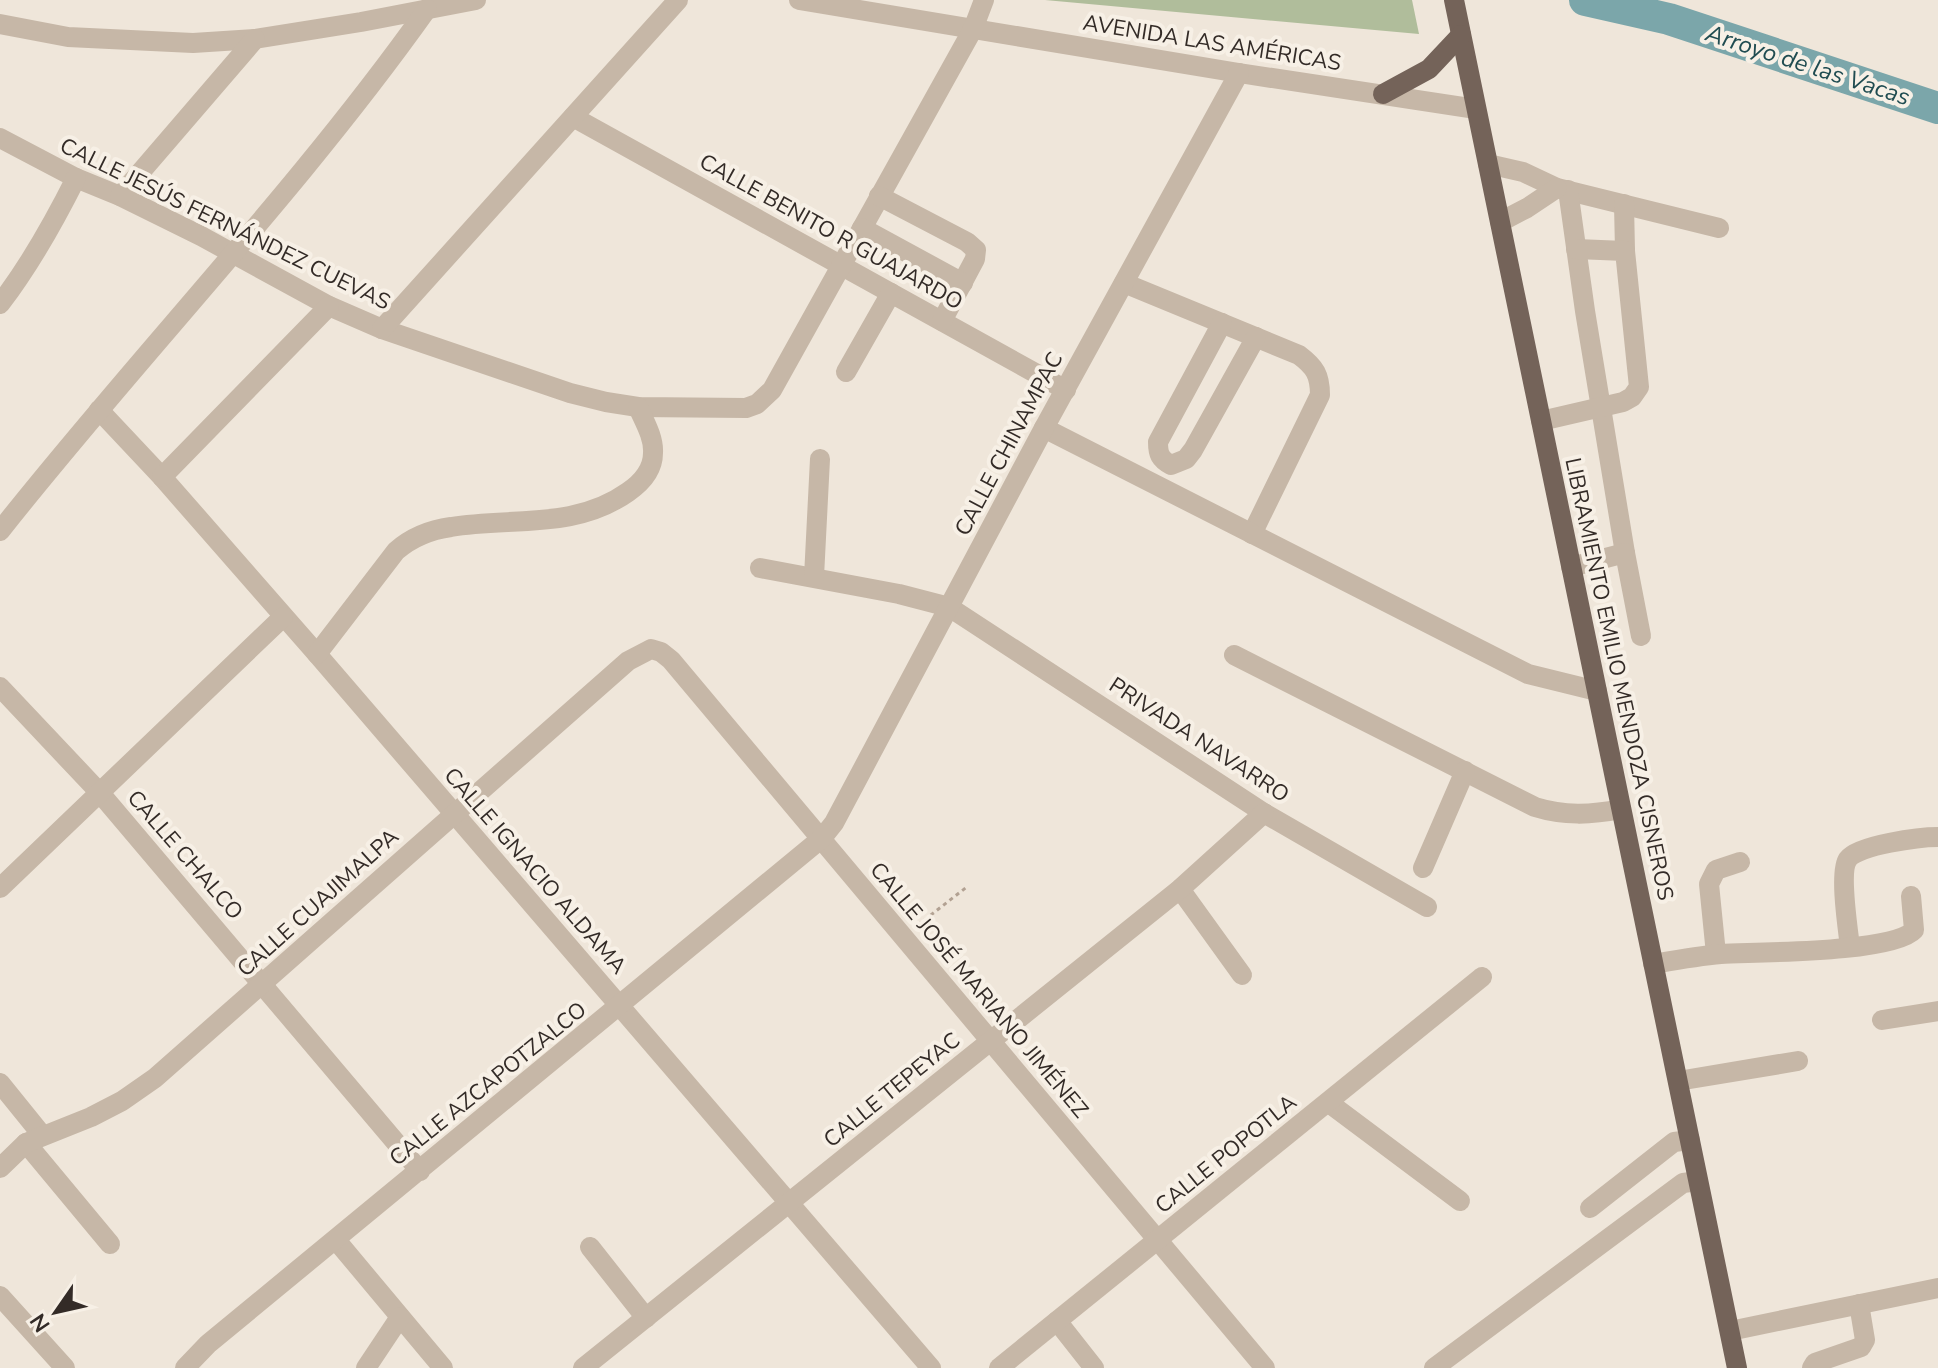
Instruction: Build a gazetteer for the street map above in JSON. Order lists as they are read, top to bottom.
{
  "streets": {
    "main road": ["LIBRAMIENTO EMILIO MENDOZA CISNEROS"],
    "street": [
      "AVENIDA LAS AMÉRICAS",
      "CALLE JESÚS FERNÁNDEZ CUEVAS",
      "CALLE BENITO R GUAJARDO",
      "CALLE CHINAMPAC",
      "PRIVADA NAVARRO",
      "CALLE CHALCO",
      "CALLE IGNACIO ALDAMA",
      "CALLE CUAJIMALPA",
      "CALLE JOSÉ MARIANO JIMÉNEZ",
      "CALLE AZCAPOTZALCO",
      "CALLE TEPEYAC",
      "CALLE POPOTLA"
    ]
  },
  "crossings": [
    ["AVENIDA LAS AMÉRICAS", "CALLE CHINAMPAC"],
    ["AVENIDA LAS AMÉRICAS", "LIBRAMIENTO EMILIO MENDOZA CISNEROS"],
    ["CALLE JESÚS FERNÁNDEZ CUEVAS", "CALLE BENITO R GUAJARDO"],
    ["CALLE BENITO R GUAJARDO", "CALLE CHINAMPAC"],
    ["CALLE CHINAMPAC", "PRIVADA NAVARRO"],
    ["CALLE CHINAMPAC", "CALLE JOSÉ MARIANO JIMÉNEZ"],
    ["CALLE CHINAMPAC", "CALLE AZCAPOTZALCO"],
    ["PRIVADA NAVARRO", "CALLE TEPEYAC"],
    ["CALLE CHALCO", "CALLE CUAJIMALPA"],
    ["CALLE CHALCO", "CALLE AZCAPOTZALCO"],
    ["CALLE IGNACIO ALDAMA", "CALLE CUAJIMALPA"],
    ["CALLE IGNACIO ALDAMA", "CALLE AZCAPOTZALCO"],
    ["CALLE IGNACIO ALDAMA", "CALLE TEPEYAC"],
    ["CALLE CUAJIMALPA", "CALLE JOSÉ MARIANO JIMÉNEZ"],
    ["CALLE JOSÉ MARIANO JIMÉNEZ", "CALLE AZCAPOTZALCO"],
    ["CALLE JOSÉ MARIANO JIMÉNEZ", "CALLE TEPEYAC"],
    ["CALLE JOSÉ MARIANO JIMÉNEZ", "CALLE POPOTLA"]
  ],
  "water": ["Arroyo de las Vacas"],
  "north": "bottom left"
}
